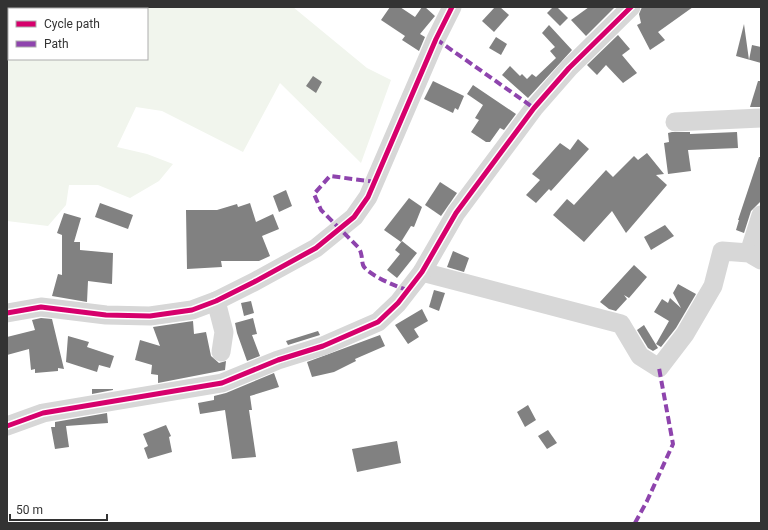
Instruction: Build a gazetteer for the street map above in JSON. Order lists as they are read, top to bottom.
{
  "legend": ["Cycle path", "Path"],
  "scale_bar": "50 m"
}
